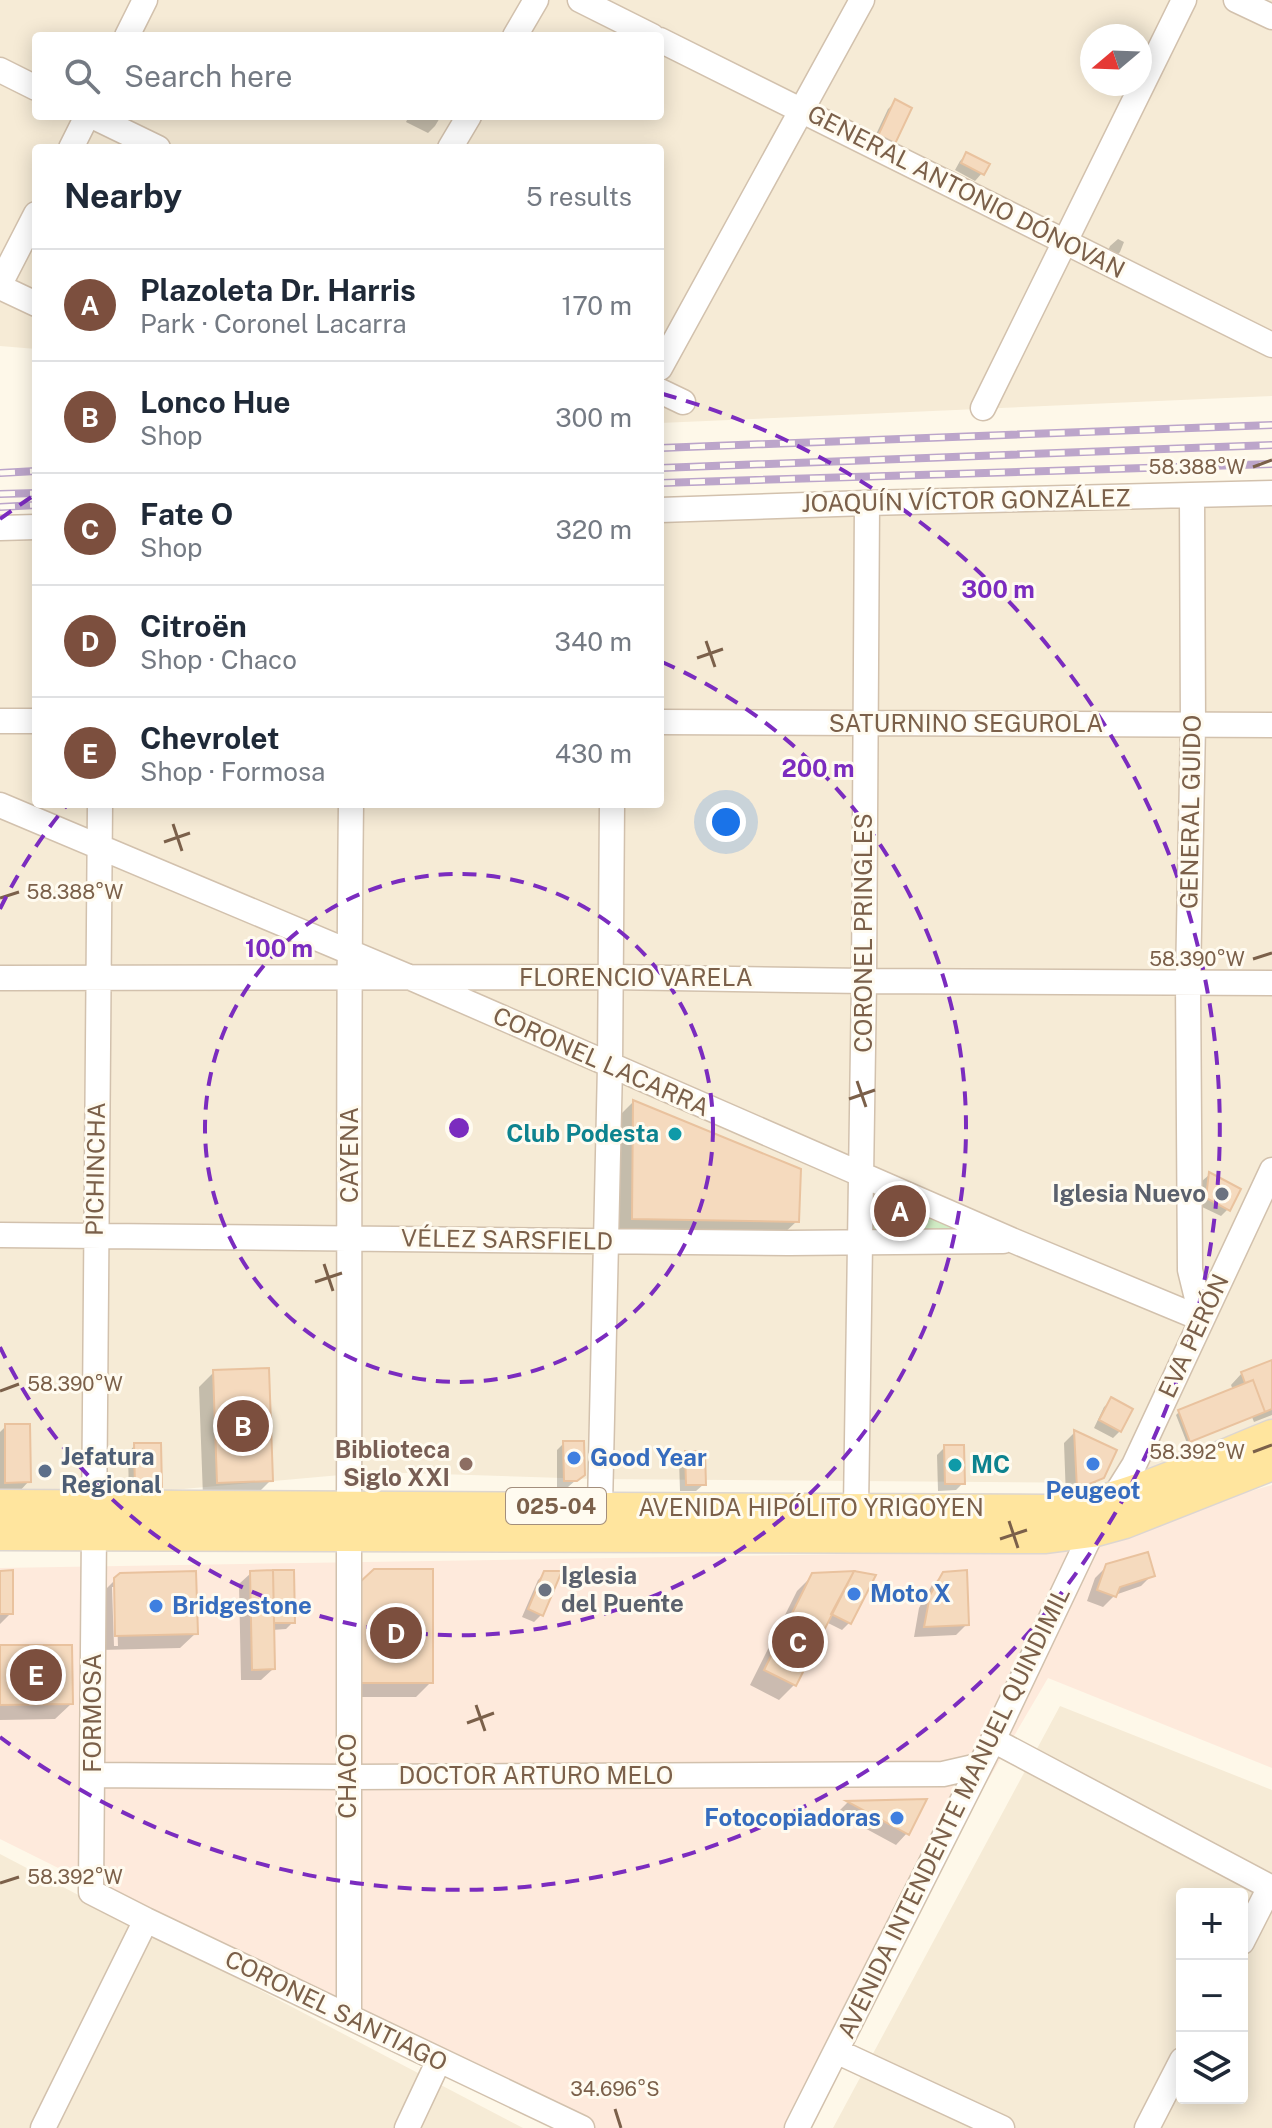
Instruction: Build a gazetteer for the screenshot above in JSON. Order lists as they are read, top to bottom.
{
  "streets": {
    "main road": ["025-04", "AVENIDA HIPÓLITO YRIGOYEN"],
    "street": [
      "GENERAL ANTONIO DÓNOVAN",
      "JOAQUÍN VÍCTOR GONZÁLEZ",
      "SATURNINO SEGUROLA",
      "GENERAL GUIDO",
      "CORONEL PRINGLES",
      "FLORENCIO VARELA",
      "CORONEL LACARRA",
      "CAYENA",
      "PICHINCHA",
      "VÉLEZ SARSFIELD",
      "EVA PERÓN",
      "FORMOSA",
      "CHACO",
      "DOCTOR ARTURO MELO",
      "AVENIDA INTENDENTE MANUEL QUINDIMIL",
      "CORONEL SANTIAGO"
    ]
  },
  "crossings": [
    ["JOAQUÍN VÍCTOR GONZÁLEZ", "GENERAL GUIDO"],
    ["JOAQUÍN VÍCTOR GONZÁLEZ", "CORONEL PRINGLES"],
    ["SATURNINO SEGUROLA", "GENERAL GUIDO"],
    ["SATURNINO SEGUROLA", "CORONEL PRINGLES"],
    ["GENERAL GUIDO", "FLORENCIO VARELA"],
    ["GENERAL GUIDO", "CORONEL LACARRA"],
    ["GENERAL GUIDO", "EVA PERÓN"],
    ["CORONEL PRINGLES", "FLORENCIO VARELA"],
    ["CORONEL PRINGLES", "CORONEL LACARRA"],
    ["CORONEL PRINGLES", "VÉLEZ SARSFIELD"],
    ["CORONEL PRINGLES", "AVENIDA HIPÓLITO YRIGOYEN"],
    ["FLORENCIO VARELA", "CORONEL LACARRA"],
    ["FLORENCIO VARELA", "CAYENA"],
    ["FLORENCIO VARELA", "PICHINCHA"],
    ["CORONEL LACARRA", "VÉLEZ SARSFIELD"],
    ["CORONEL LACARRA", "EVA PERÓN"],
    ["CAYENA", "VÉLEZ SARSFIELD"],
    ["CAYENA", "AVENIDA HIPÓLITO YRIGOYEN"],
    ["PICHINCHA", "VÉLEZ SARSFIELD"],
    ["PICHINCHA", "AVENIDA HIPÓLITO YRIGOYEN"],
    ["PICHINCHA", "FORMOSA"],
    ["EVA PERÓN", "AVENIDA HIPÓLITO YRIGOYEN"],
    ["EVA PERÓN", "AVENIDA INTENDENTE MANUEL QUINDIMIL"],
    ["AVENIDA HIPÓLITO YRIGOYEN", "FORMOSA"],
    ["AVENIDA HIPÓLITO YRIGOYEN", "CHACO"],
    ["AVENIDA HIPÓLITO YRIGOYEN", "AVENIDA INTENDENTE MANUEL QUINDIMIL"],
    ["FORMOSA", "DOCTOR ARTURO MELO"],
    ["FORMOSA", "CORONEL SANTIAGO"],
    ["CHACO", "DOCTOR ARTURO MELO"],
    ["CHACO", "CORONEL SANTIAGO"],
    ["DOCTOR ARTURO MELO", "AVENIDA INTENDENTE MANUEL QUINDIMIL"]
  ],
  "places": [
    "Club Podesta",
    "Iglesia Nuevo",
    "Good Year",
    "Biblioteca Siglo XXI",
    "Peugeot",
    "MC",
    "Jefatura Regional",
    "Iglesia del Puente",
    "Moto X",
    "Bridgestone",
    "Fotocopiadoras"
  ],
  "north": "left",
  "page": {
    "search": "Search here",
    "heading": ["Nearby", "5 results"],
    "list": [
      {
        "mark": "A",
        "name": "Plazoleta Dr. Harris",
        "note": "Park · Coronel Lacarra",
        "value": "170 m"
      },
      {
        "mark": "B",
        "name": "Lonco Hue",
        "note": "Shop",
        "value": "300 m"
      },
      {
        "mark": "C",
        "name": "Fate O",
        "note": "Shop",
        "value": "320 m"
      },
      {
        "mark": "D",
        "name": "Citroën",
        "note": "Shop · Chaco",
        "value": "340 m"
      },
      {
        "mark": "E",
        "name": "Chevrolet",
        "note": "Shop · Formosa",
        "value": "430 m"
      }
    ],
    "pins": [
      "A",
      "B",
      "D",
      "C",
      "E"
    ],
    "map_buttons": ["+", "−"]
  },
  "coordinates": [
    "58.388°W",
    "58.390°W",
    "58.392°W",
    "34.696°S"
  ],
  "rings": ["300 m", "200 m", "100 m"]
}
